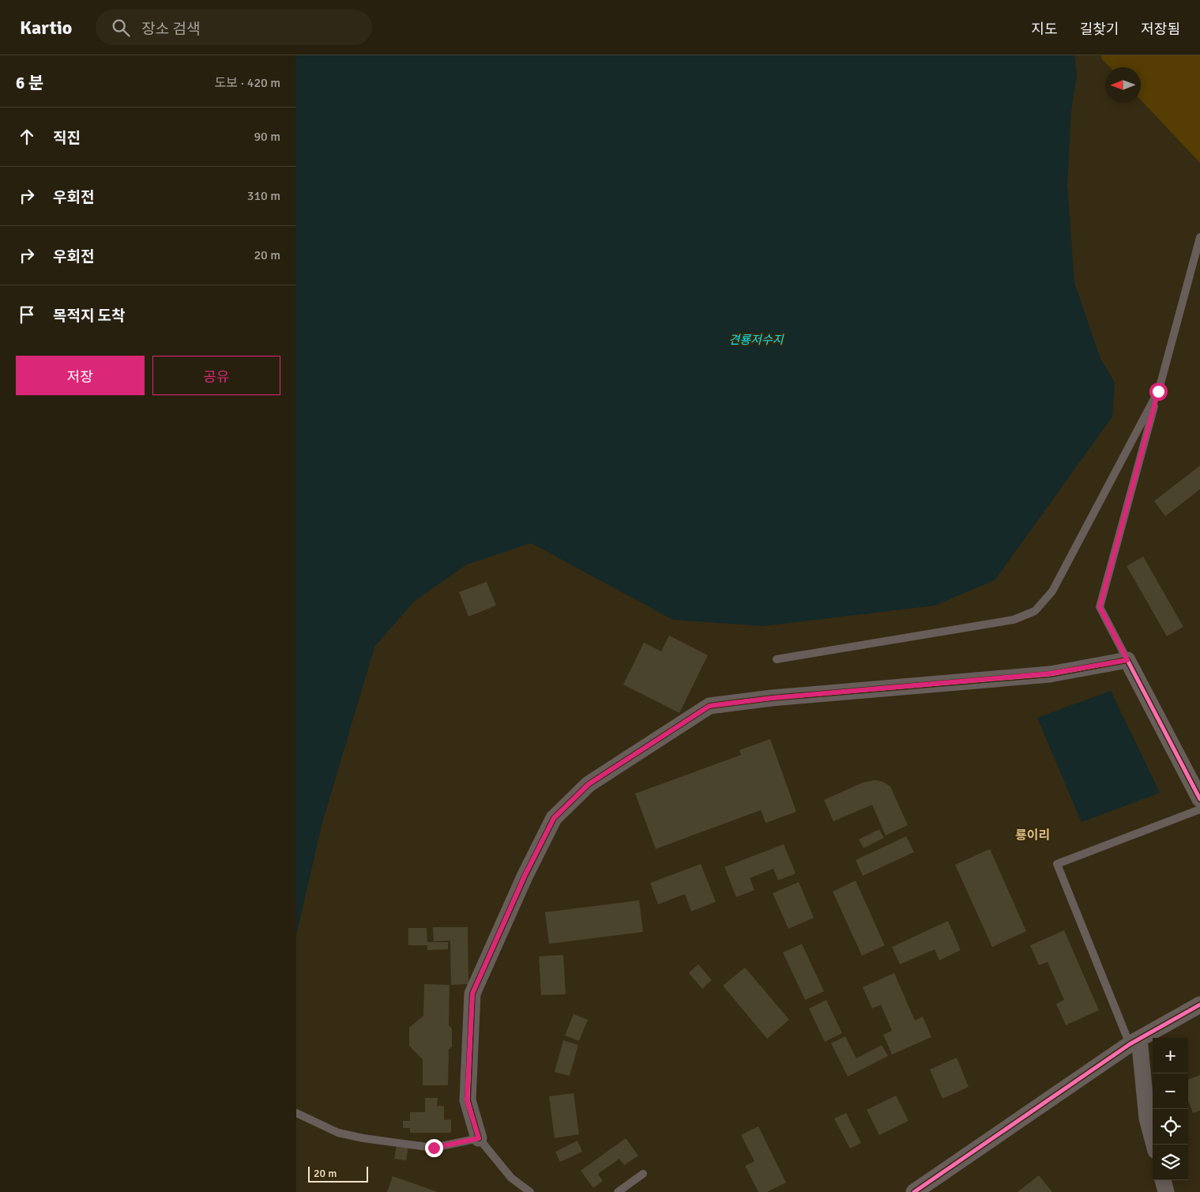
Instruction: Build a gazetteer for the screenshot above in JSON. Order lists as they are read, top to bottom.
{
  "districts": ["룡이리"],
  "water": ["견룡저수지"],
  "scale_bar": "20 m",
  "north": "left",
  "page": {
    "header": "Kartio",
    "search": "장소 검색",
    "nav": ["지도", "길찾기", "저장됨"],
    "heading": ["6 분", "도보 · 420 m"],
    "list": [
      ["직진", "90 m"],
      ["우회전", "310 m"],
      ["우회전", "20 m"],
      "목적지 도착"
    ],
    "buttons": ["저장", "공유"],
    "map_buttons": ["+", "−"],
    "scale": "20 m"
  }
}
